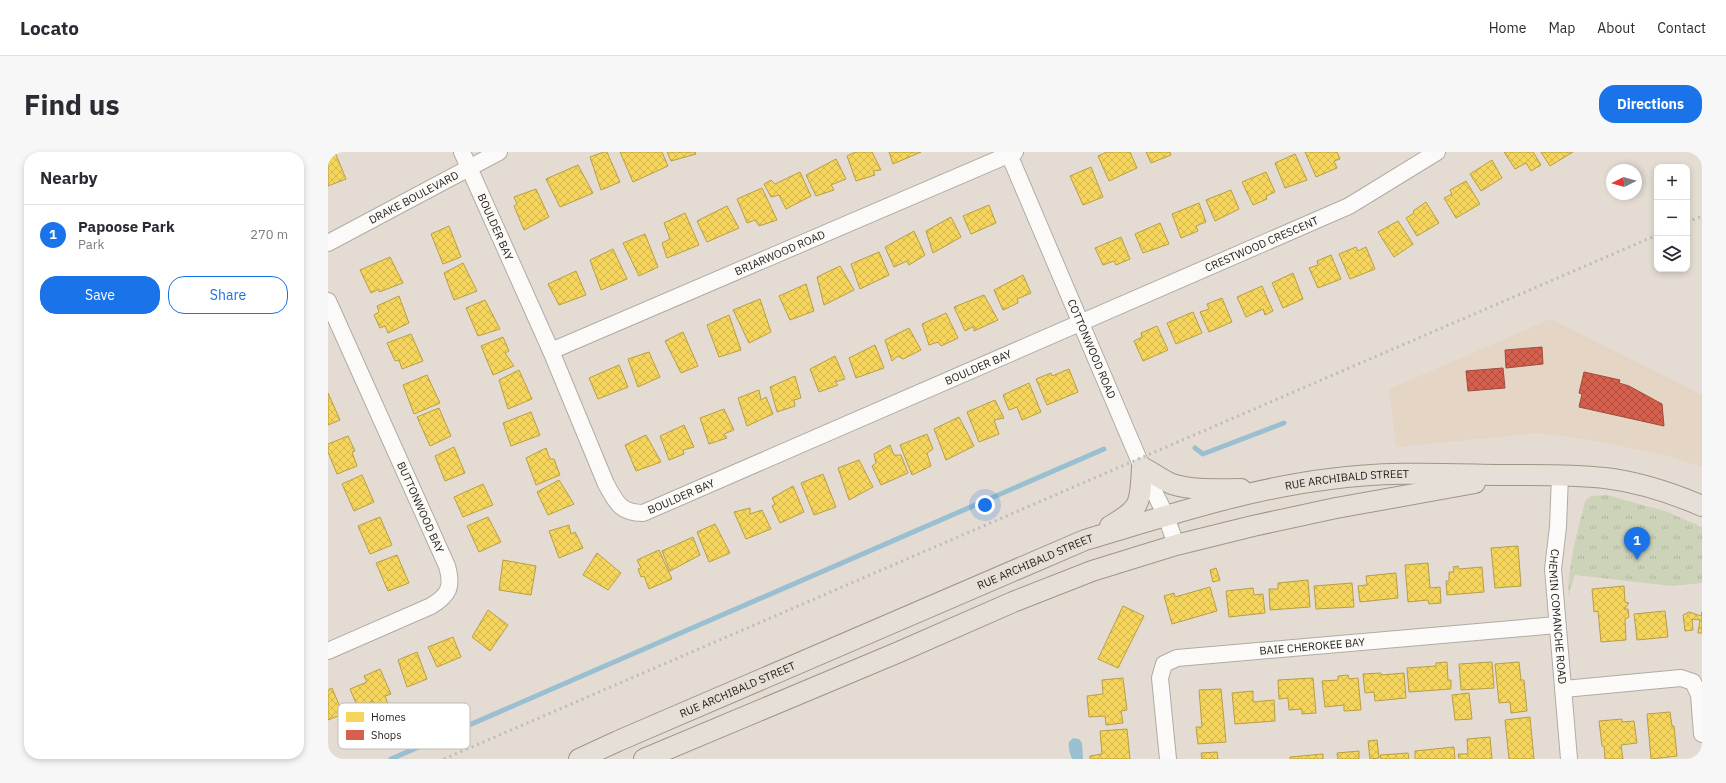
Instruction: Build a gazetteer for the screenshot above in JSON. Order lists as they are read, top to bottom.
{
  "streets": {
    "main road": ["RUE ARCHIBALD STREET"],
    "street": [
      "DRAKE BOULEVARD",
      "BOULDER BAY",
      "CRESTWOOD CRESCENT",
      "BRIARWOOD ROAD",
      "COTTONWOOD ROAD",
      "BUTTONWOOD BAY",
      "CHEMIN COMANCHE ROAD",
      "BAIE CHEROKEE BAY"
    ]
  },
  "crossings": [
    ["DRAKE BOULEVARD", "BOULDER BAY"],
    ["BOULDER BAY", "CRESTWOOD CRESCENT"],
    ["BOULDER BAY", "BRIARWOOD ROAD"],
    ["BOULDER BAY", "COTTONWOOD ROAD"],
    ["CRESTWOOD CRESCENT", "COTTONWOOD ROAD"],
    ["BRIARWOOD ROAD", "COTTONWOOD ROAD"],
    ["COTTONWOOD ROAD", "RUE ARCHIBALD STREET"],
    ["RUE ARCHIBALD STREET", "CHEMIN COMANCHE ROAD"],
    ["CHEMIN COMANCHE ROAD", "BAIE CHEROKEE BAY"]
  ],
  "legend": ["Homes", "Shops"],
  "north": "left",
  "page": {
    "header": "Locato",
    "nav": [
      "Home",
      "Map",
      "About",
      "Contact"
    ],
    "buttons": [
      "Directions",
      ["Save", "Share"]
    ],
    "title": "Find us",
    "heading": "Nearby",
    "map_buttons": ["+", "−"],
    "list": [
      {
        "mark": "1",
        "name": "Papoose Park",
        "note": "Park",
        "value": "270 m"
      }
    ],
    "pins": "1"
  }
}
